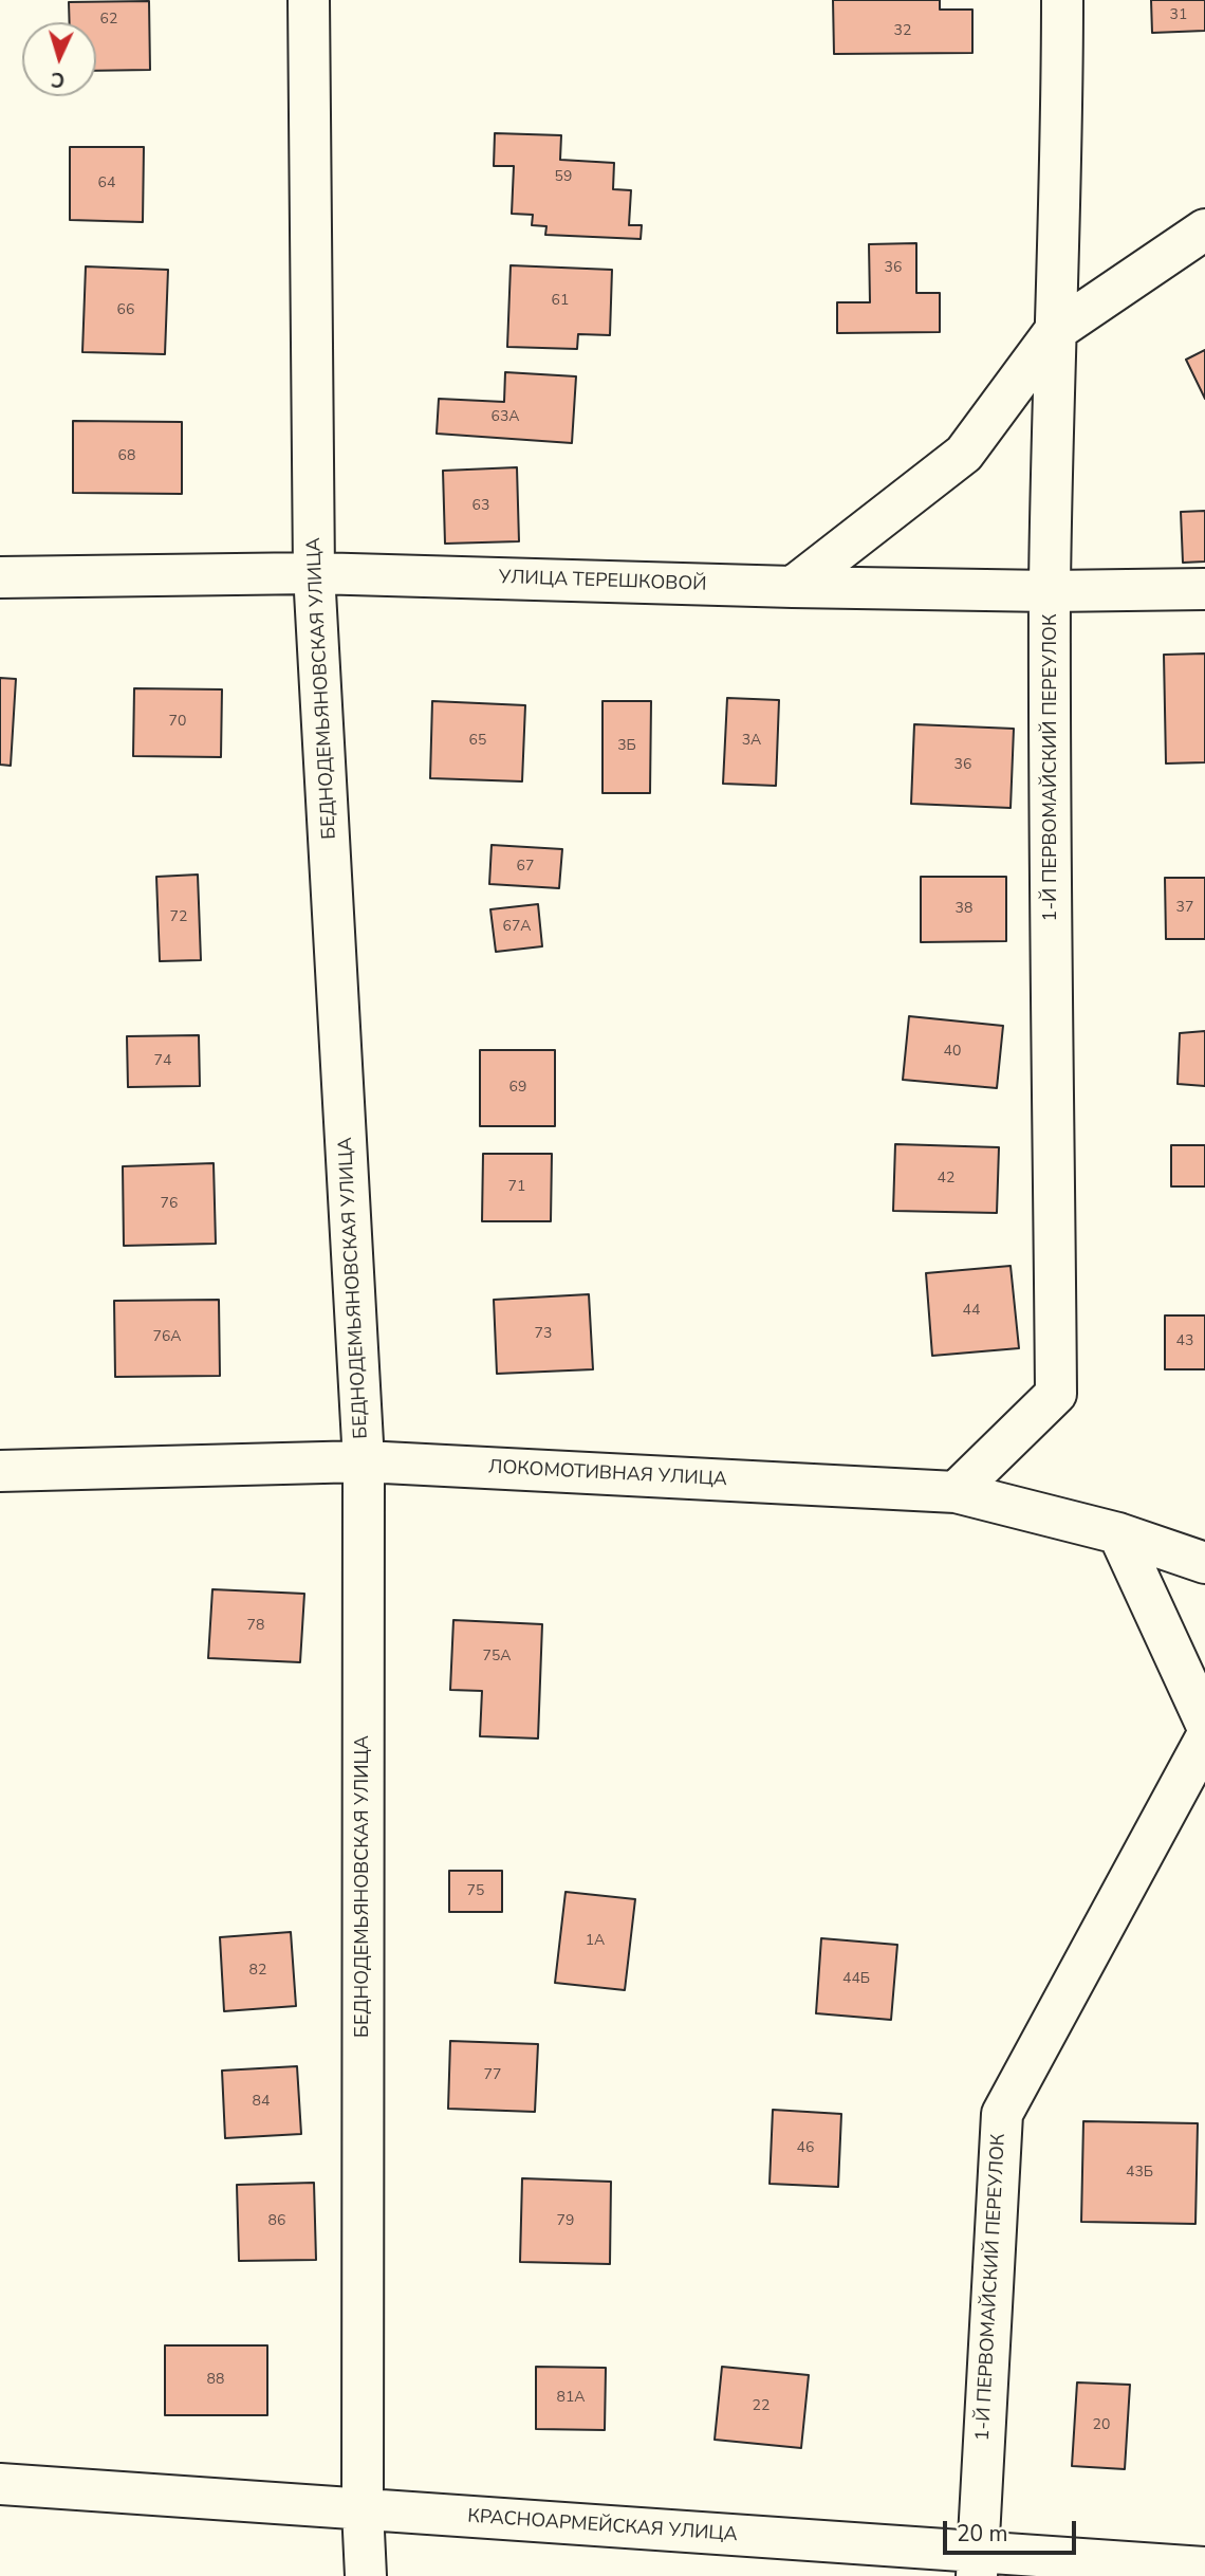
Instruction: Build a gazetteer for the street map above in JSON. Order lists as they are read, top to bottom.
{
  "streets": {
    "street": [
      "УЛИЦА ТЕРЕШКОВОЙ",
      "БЕДНОДЕМЬЯНОВСКАЯ УЛИЦА",
      "1-Й ПЕРВОМАЙСКИЙ ПЕРЕУЛОК",
      "ЛОКОМОТИВНАЯ УЛИЦА",
      "КРАСНОАРМЕЙСКАЯ УЛИЦА"
    ]
  },
  "crossings": [
    ["УЛИЦА ТЕРЕШКОВОЙ", "БЕДНОДЕМЬЯНОВСКАЯ УЛИЦА"],
    ["УЛИЦА ТЕРЕШКОВОЙ", "1-Й ПЕРВОМАЙСКИЙ ПЕРЕУЛОК"],
    ["БЕДНОДЕМЬЯНОВСКАЯ УЛИЦА", "ЛОКОМОТИВНАЯ УЛИЦА"],
    ["БЕДНОДЕМЬЯНОВСКАЯ УЛИЦА", "КРАСНОАРМЕЙСКАЯ УЛИЦА"],
    ["1-Й ПЕРВОМАЙСКИЙ ПЕРЕУЛОК", "ЛОКОМОТИВНАЯ УЛИЦА"],
    ["1-Й ПЕРВОМАЙСКИЙ ПЕРЕУЛОК", "КРАСНОАРМЕЙСКАЯ УЛИЦА"]
  ],
  "house_numbers": [
    "31",
    "62",
    "32",
    "59",
    "64",
    "36",
    "61",
    "66",
    "63А",
    "68",
    "63",
    "70",
    "65",
    "3А",
    "3Б",
    "36",
    "67",
    "37",
    "38",
    "72",
    "67А",
    "40",
    "74",
    "69",
    "42",
    "71",
    "76",
    "44",
    "73",
    "76А",
    "43",
    "78",
    "75А",
    "75",
    "1А",
    "82",
    "44Б",
    "77",
    "84",
    "46",
    "43Б",
    "86",
    "79",
    "88",
    "81А",
    "22",
    "20"
  ],
  "scale_bar": "20 m",
  "north": "bottom"
}
